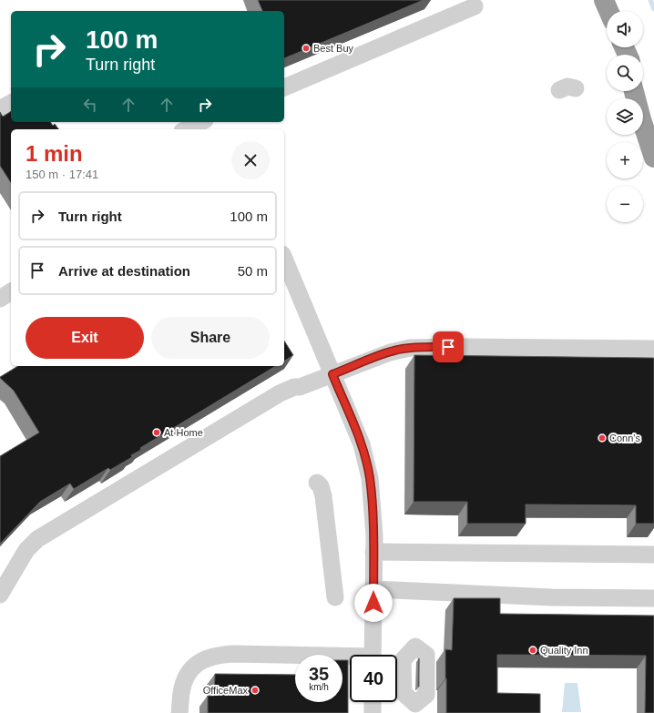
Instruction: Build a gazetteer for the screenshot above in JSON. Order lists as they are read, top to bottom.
{
  "places": [
    "Best Buy",
    "At Home",
    "Conn's",
    "Quality Inn",
    "OfficeMax"
  ],
  "page": {
    "map_buttons": ["+", "−"],
    "turn": ["100 m", "Turn right"],
    "heading": ["1 min", "150 m · 17:41"],
    "list": [
      {
        "name": "Turn right",
        "value": "100 m"
      },
      {
        "name": "Arrive at destination",
        "value": "50 m"
      }
    ],
    "buttons": ["Exit", "Share"],
    "speed": "35 km/h",
    "limit": "40"
  }
}
